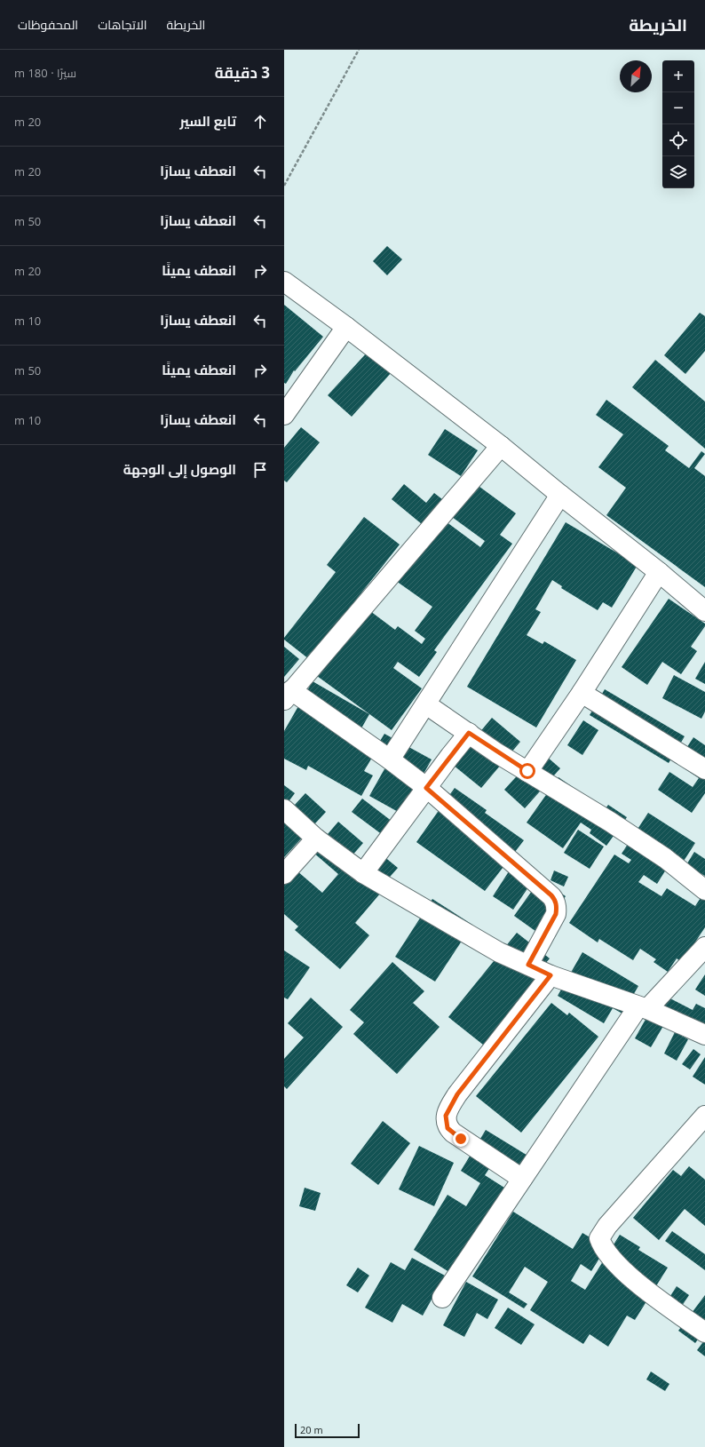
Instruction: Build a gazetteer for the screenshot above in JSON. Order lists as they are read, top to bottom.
{
  "scale_bar": "20 m",
  "north": "top right",
  "page": {
    "header": "الخريطة",
    "nav": ["الخريطة", "الاتجاهات", "المحفوظات"],
    "heading": ["3 دقيقة", "سيرًا · 180 m"],
    "map_buttons": ["+", "−"],
    "list": [
      ["تابع السير", "20 m"],
      ["انعطف يسارًا", "20 m"],
      ["انعطف يسارًا", "50 m"],
      ["انعطف يمينًا", "20 m"],
      ["انعطف يسارًا", "10 m"],
      ["انعطف يمينًا", "50 m"],
      ["انعطف يسارًا", "10 m"],
      "الوصول إلى الوجهة"
    ],
    "scale": "20 m"
  }
}
